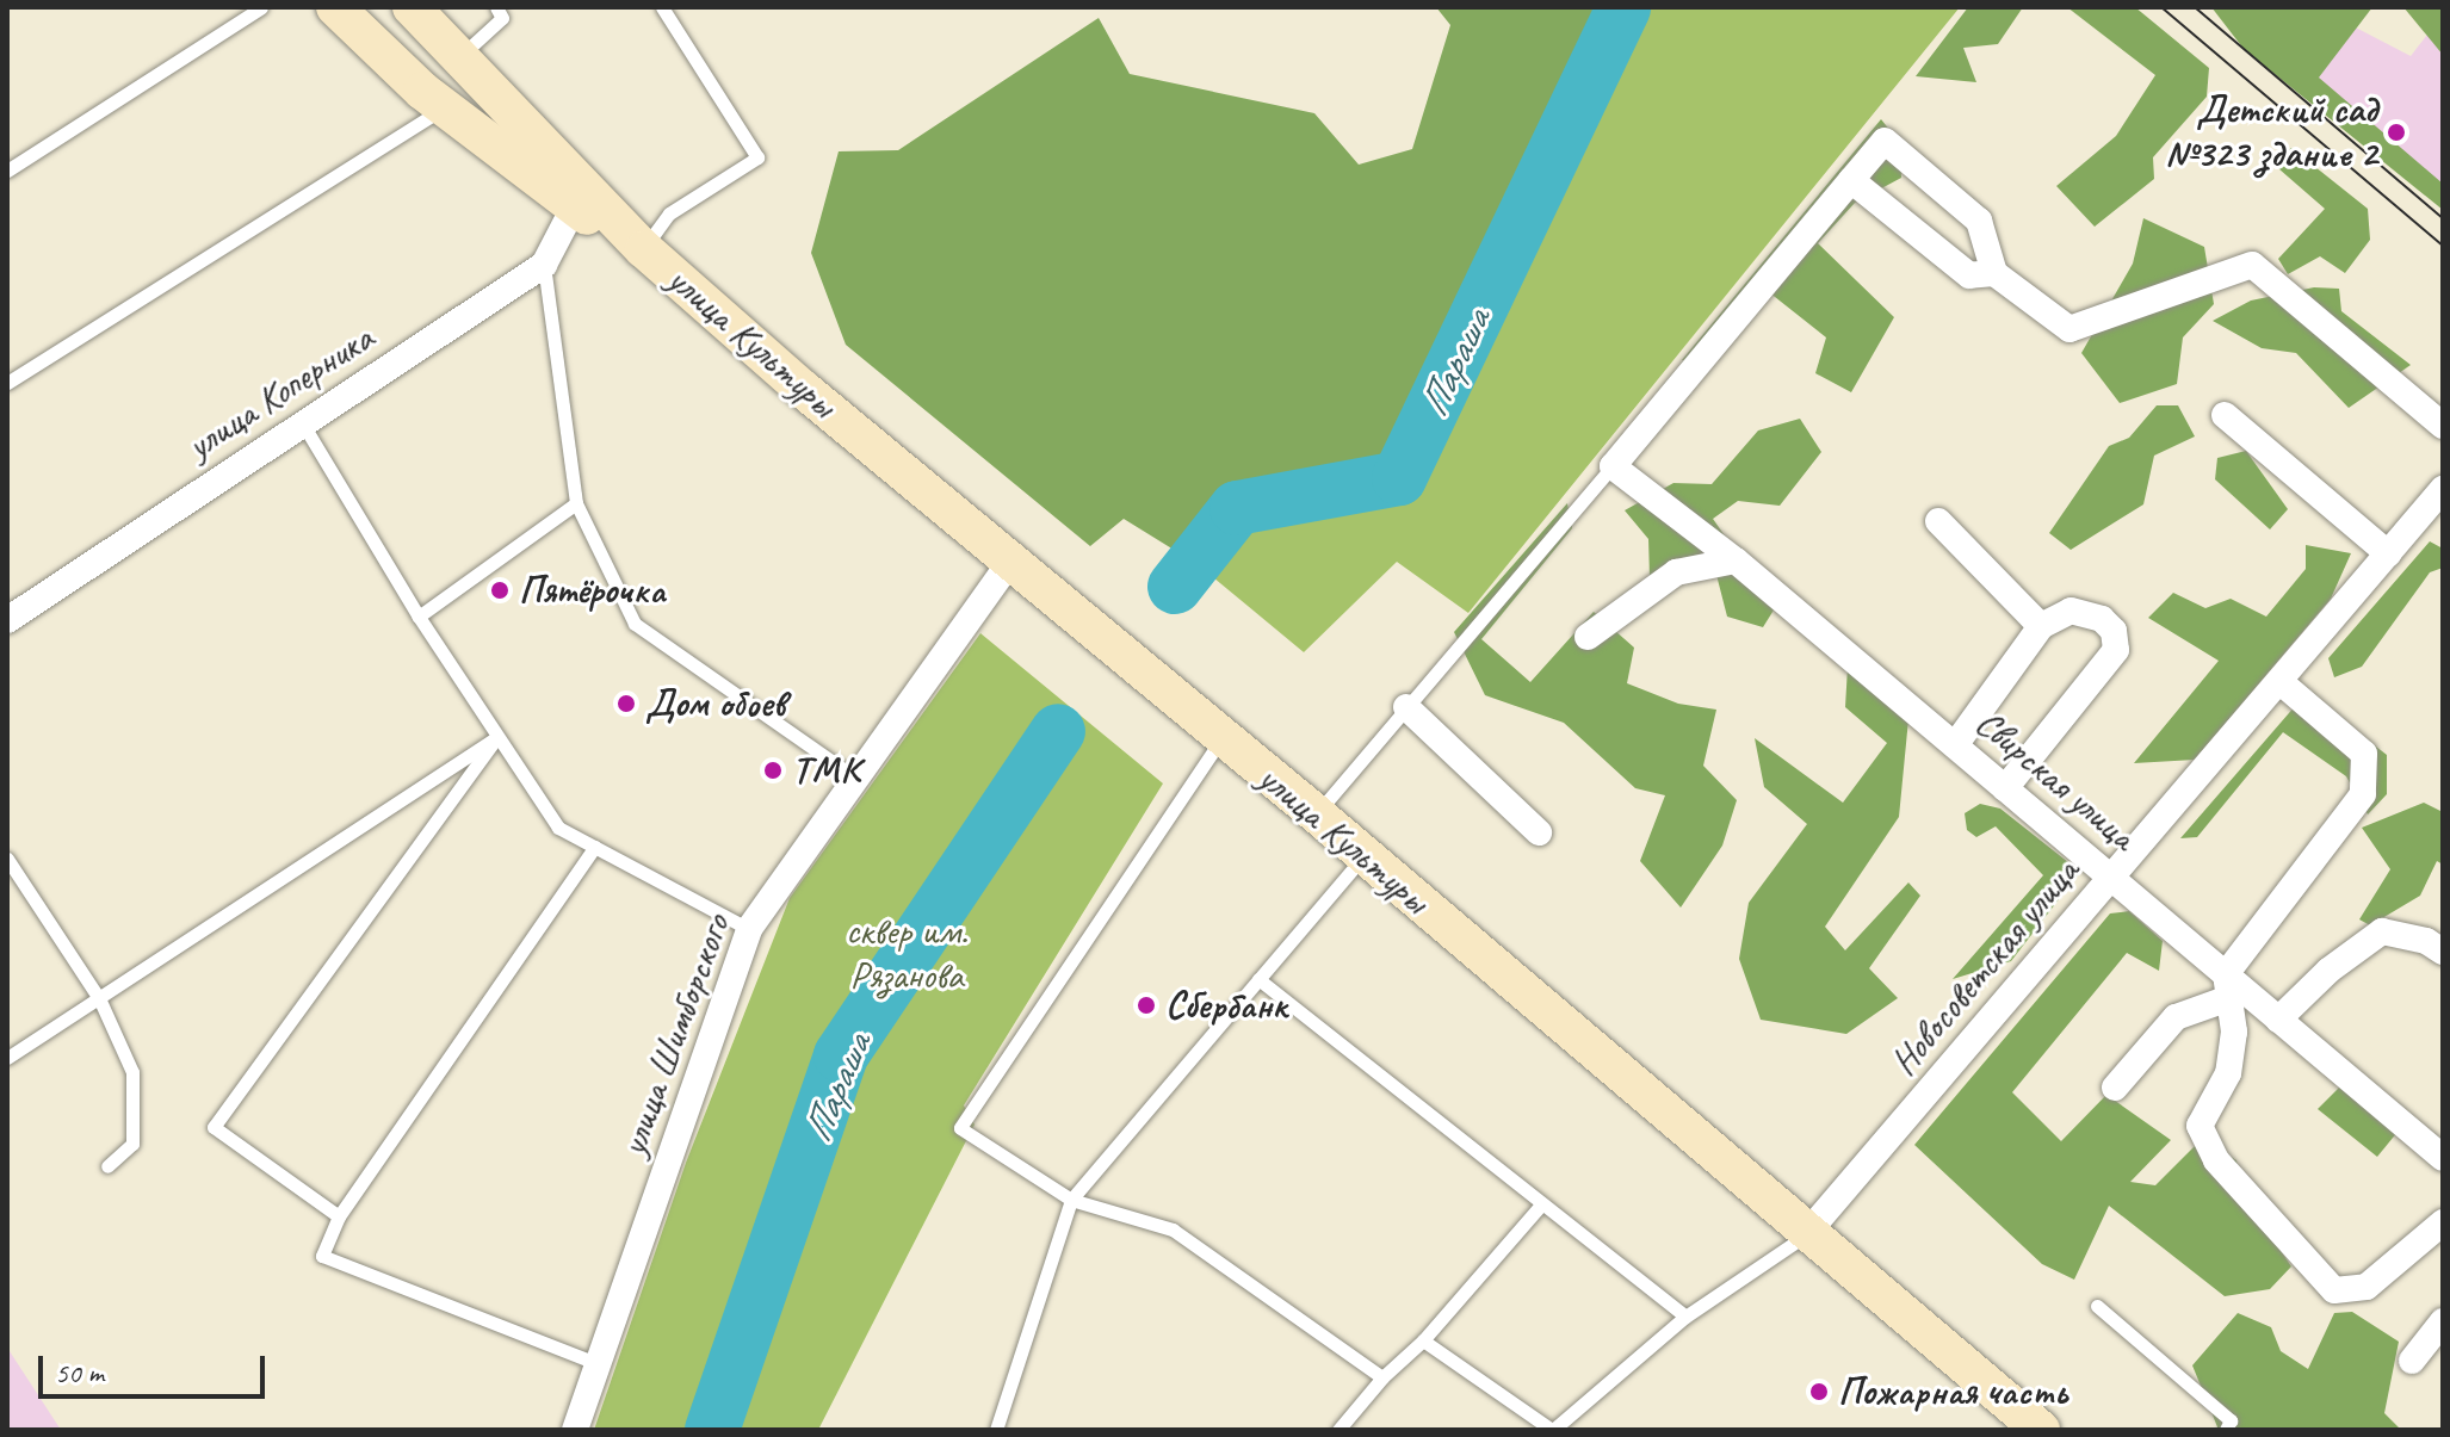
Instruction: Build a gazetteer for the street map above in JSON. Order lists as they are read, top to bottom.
{
  "streets": {
    "main road": ["улица Культуры"],
    "street": [
      "улица Коперника",
      "Свирская улица",
      "Новосоветская улица",
      "улица Шимборского"
    ]
  },
  "crossings": [
    ["улица Культуры", "улица Коперника"],
    ["улица Культуры", "Новосоветская улица"],
    ["улица Культуры", "улица Шимборского"],
    ["Свирская улица", "Новосоветская улица"]
  ],
  "water": ["Параша"],
  "parks": ["сквер им. Рязанова"],
  "places": [
    "Детский сад №323 здание 2",
    "Пятёрочка",
    "Дом обоев",
    "ТМК",
    "Сбербанк",
    "Пожарная часть"
  ],
  "scale_bar": "50 m"
}
